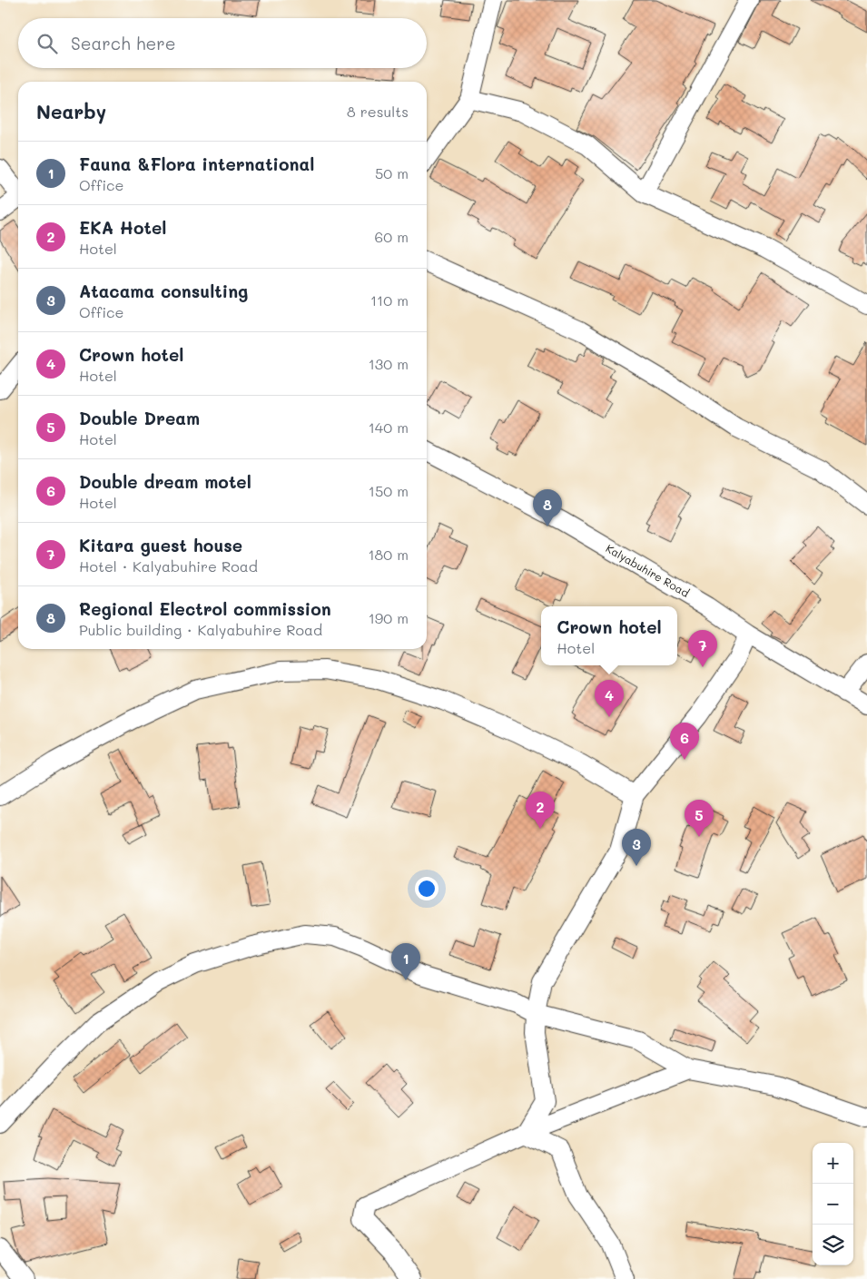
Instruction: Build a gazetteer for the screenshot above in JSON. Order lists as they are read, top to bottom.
{
  "streets": {
    "street": ["Kalyabuhire Road"]
  },
  "page": {
    "search": "Search here",
    "heading": ["Nearby", "8 results"],
    "list": [
      {
        "mark": "1",
        "name": "Fauna &Flora international",
        "note": "Office",
        "value": "50 m"
      },
      {
        "mark": "2",
        "name": "EKA Hotel",
        "note": "Hotel",
        "value": "60 m"
      },
      {
        "mark": "3",
        "name": "Atacama consulting",
        "note": "Office",
        "value": "110 m"
      },
      {
        "mark": "4",
        "name": "Crown hotel",
        "note": "Hotel",
        "value": "130 m"
      },
      {
        "mark": "5",
        "name": "Double Dream",
        "note": "Hotel",
        "value": "140 m"
      },
      {
        "mark": "6",
        "name": "Double dream motel",
        "note": "Hotel",
        "value": "150 m"
      },
      {
        "mark": "7",
        "name": "Kitara guest house",
        "note": "Hotel · Kalyabuhire Road",
        "value": "180 m"
      },
      {
        "mark": "8",
        "name": "Regional Electrol commission",
        "note": "Public building · Kalyabuhire Road",
        "value": "190 m"
      }
    ],
    "pins": [
      "8",
      "7",
      "4",
      "6",
      "2",
      "5",
      "3",
      "1"
    ],
    "popup": ["Crown hotel", "Hotel"],
    "map_buttons": ["+", "−"]
  }
}
